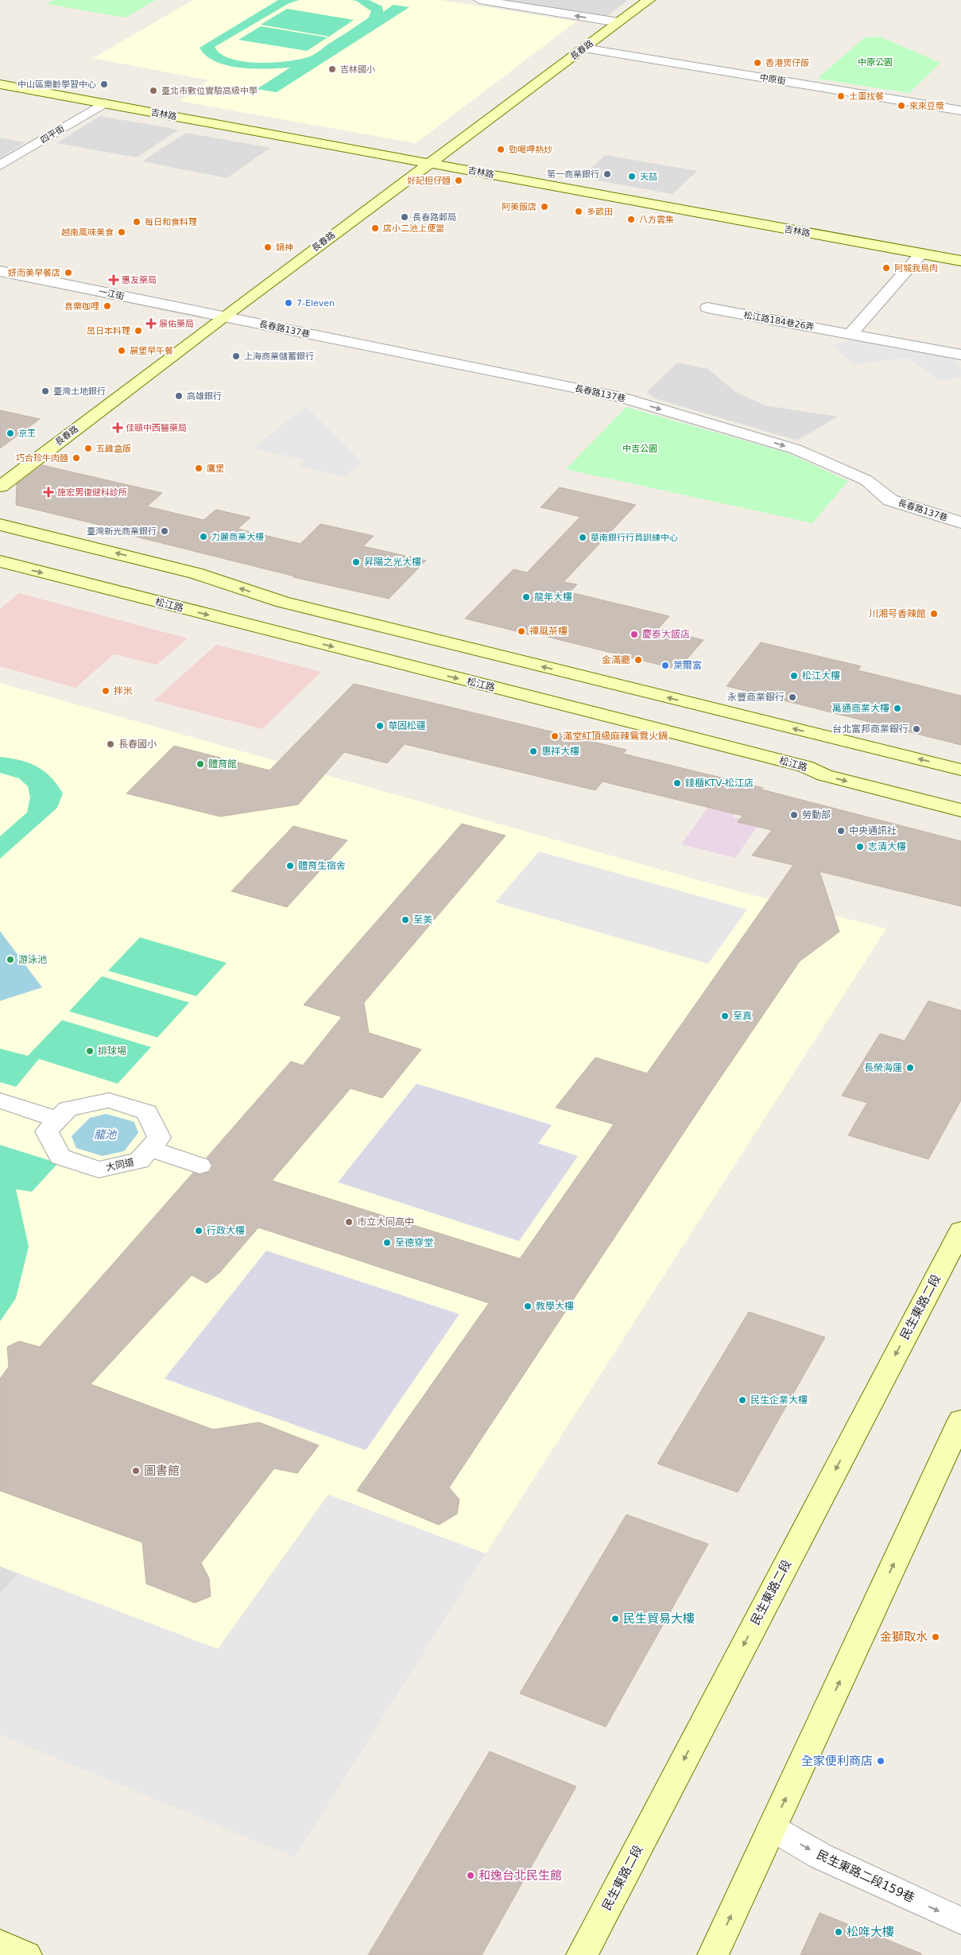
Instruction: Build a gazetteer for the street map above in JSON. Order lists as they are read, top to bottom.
{
  "streets": {
    "street": [
      "長春路",
      "中原街",
      "吉林路",
      "四平街",
      "一江街",
      "松江路184巷26弄",
      "長春路137巷",
      "松江路",
      "大同道",
      "民生東路二段",
      "民生東路二段159巷"
    ]
  },
  "crossings": [
    ["長春路", "中原街"],
    ["長春路", "吉林路"],
    ["長春路", "一江街"],
    ["長春路", "長春路137巷"],
    ["吉林路", "四平街"],
    ["一江街", "長春路137巷"]
  ],
  "one_way": ["長春路137巷", "民生東路二段159巷"],
  "water": ["龍池"],
  "parks": ["中原公園", "中吉公園"],
  "places": {
    "other": [
      "香港煲仔飯",
      "吉林國小",
      "中山區樂齡學習中心",
      "臺北市數位實驗高級中學",
      "土蛋找餐",
      "來來豆漿",
      "勁喝呷熱炒",
      "第一商業銀行",
      "天喆",
      "好記担仔麵",
      "阿美飯店",
      "多畝田",
      "長春路郵局",
      "八方雲集",
      "每日和食料理",
      "店小二池上便當",
      "越南風味美食",
      "鍋神",
      "阿城我鳥肉",
      "妍而美早餐店",
      "7-Eleven",
      "喜樂咖哩",
      "旵日本料理",
      "晨堡早午餐",
      "上海商業儲蓄銀行",
      "臺灣土地銀行",
      "高雄銀行",
      "京王",
      "五雞盒飯",
      "巧合珍牛肉麵",
      "鷹堡",
      "臺灣新光商業銀行",
      "力麗商業大樓",
      "華南銀行行員訓練中心",
      "昇陽之光大樓",
      "龍年大樓",
      "川湘号香辣館",
      "禪風茶樓",
      "慶泰大飯店",
      "金滿廳",
      "萊爾富",
      "松江大樓",
      "拌米",
      "永豐商業銀行",
      "萬通商業大樓",
      "華固松疆",
      "台北富邦商業銀行",
      "滿堂紅頂級麻辣鴛鴦火鍋",
      "長春國小",
      "惠祥大樓",
      "體育館",
      "錢櫃KTV-松江店",
      "勞動部",
      "中央通訊社",
      "志清大樓",
      "體育生宿舍",
      "至美",
      "游泳池",
      "至真",
      "排球場",
      "長榮海運",
      "市立大同高中",
      "行政大樓",
      "至德穿堂",
      "教學大樓",
      "民生企業大樓",
      "圖書館",
      "民生貿易大樓",
      "金獅取水",
      "全家便利商店",
      "和逸台北民生館",
      "松哖大樓"
    ],
    "health": [
      "惠友藥局",
      "展佑藥局",
      "佳頤中西醫藥局",
      "施宏男復健科診所"
    ]
  }
}
